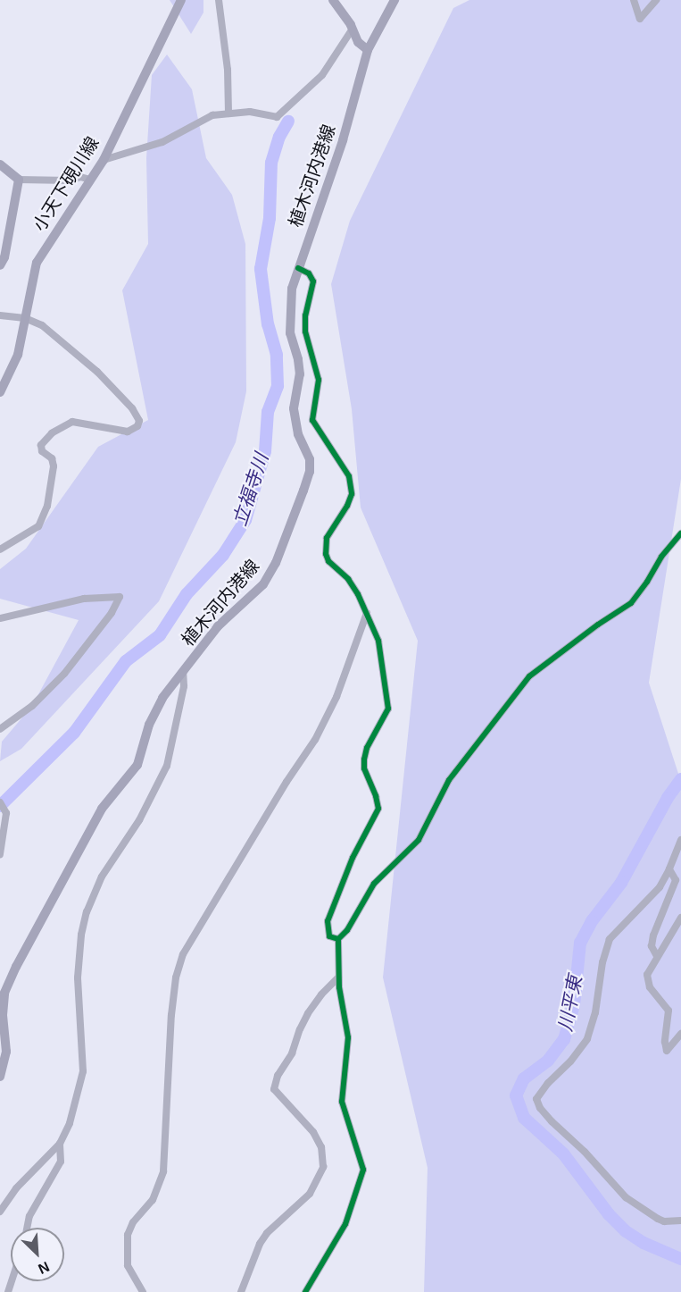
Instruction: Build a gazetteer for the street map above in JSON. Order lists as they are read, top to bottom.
{
  "streets": {
    "main road": ["植木河内港線", "小天下硯川線"]
  },
  "water": ["立福寺川", "川平東"],
  "north": "bottom right"
}
